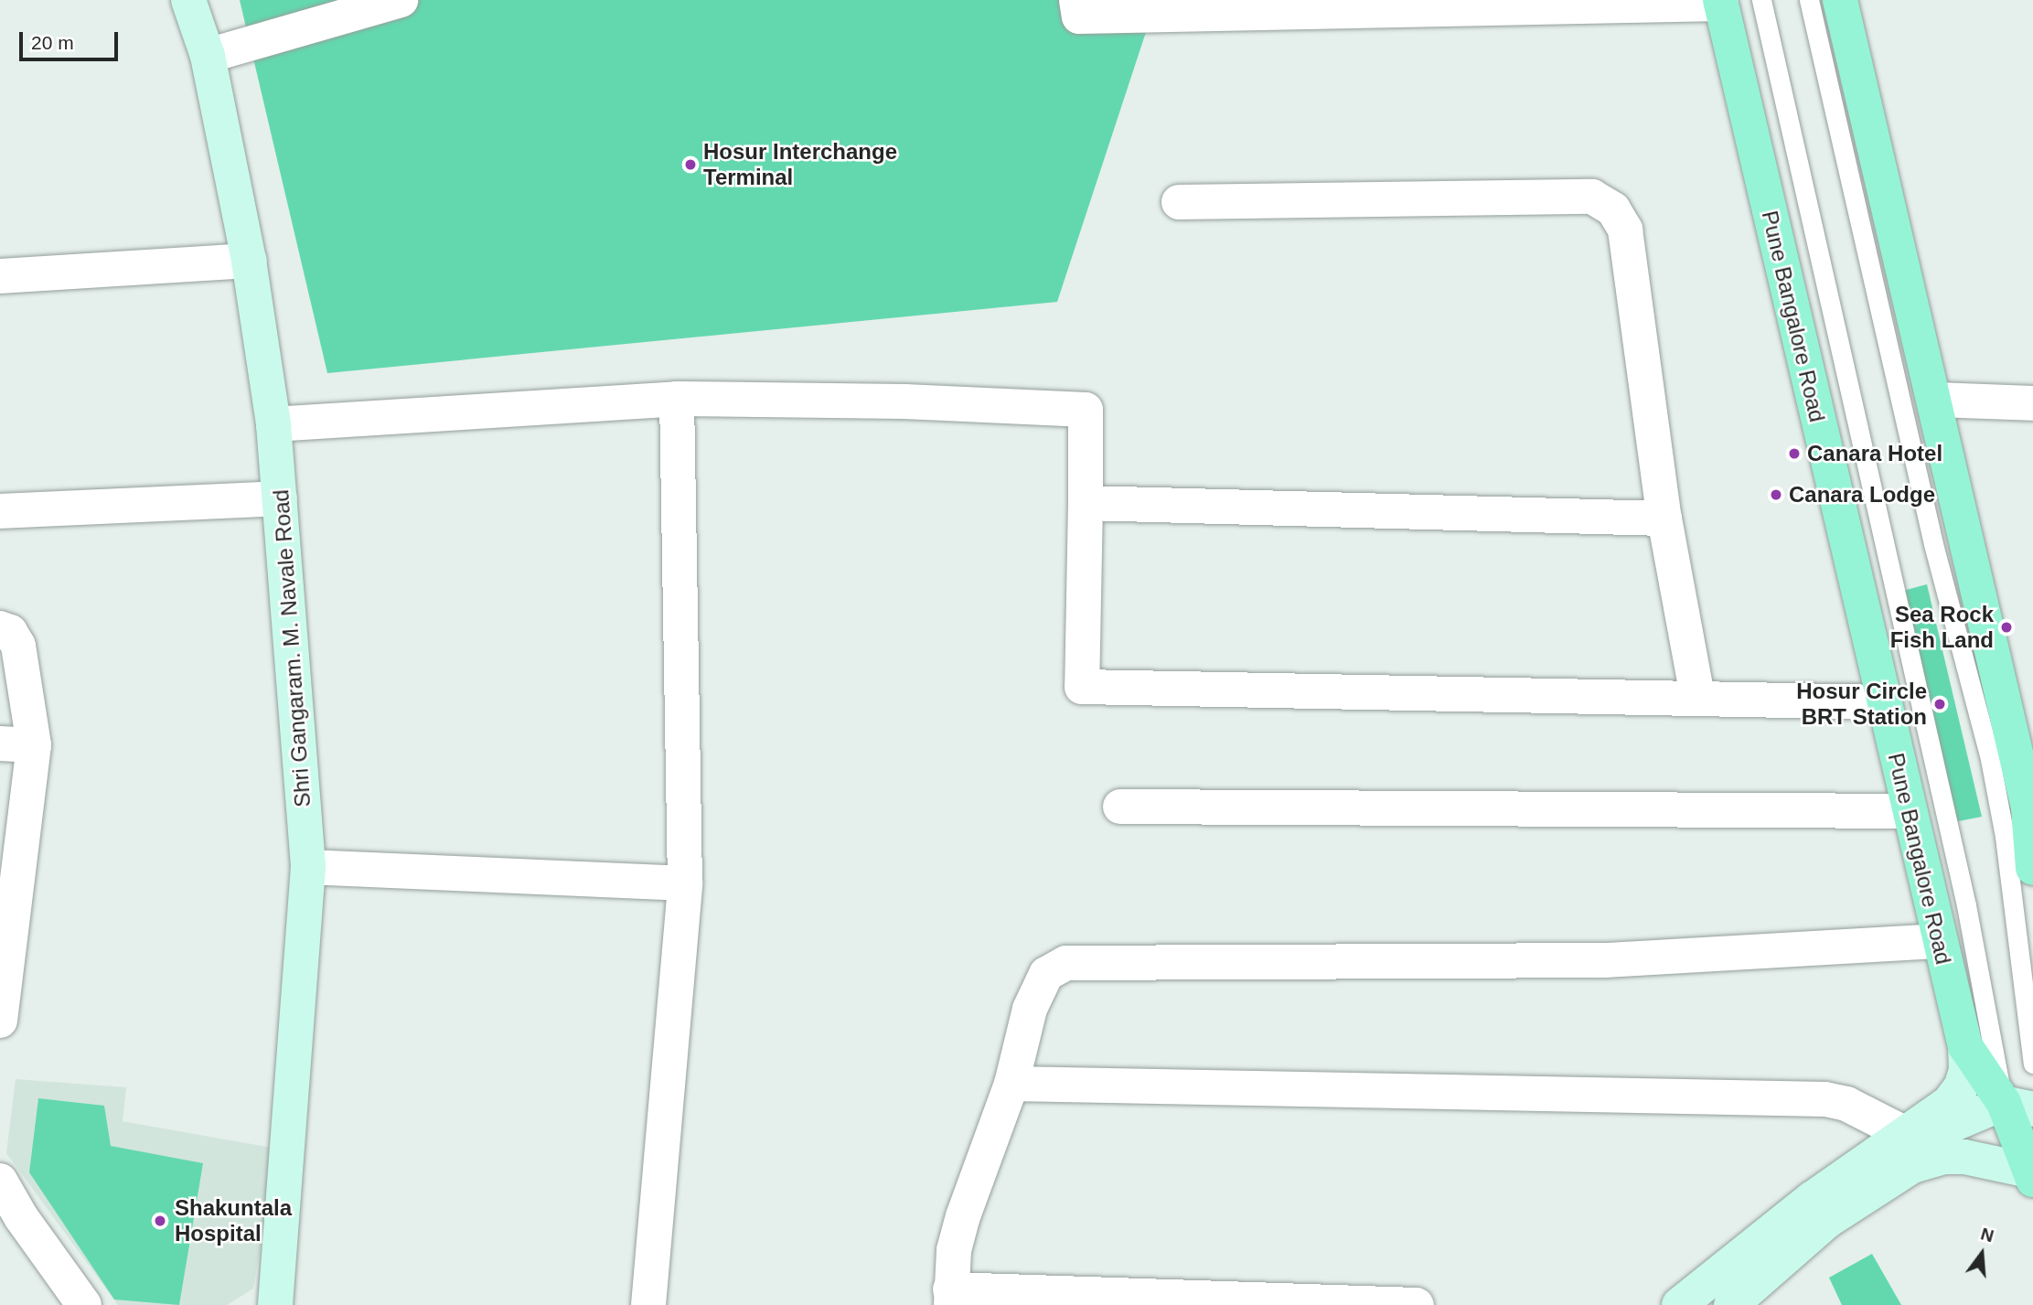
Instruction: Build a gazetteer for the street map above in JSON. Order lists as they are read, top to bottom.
{
  "streets": {
    "main road": ["Pune Bangalore Road", "Shri Gangaram. M. Navale Road"]
  },
  "places": [
    "Hosur Interchange Terminal",
    "Canara Hotel",
    "Canara Lodge",
    "Sea Rock Fish Land",
    "Hosur Circle BRT Station",
    "Shakuntala Hospital"
  ],
  "scale_bar": "20 m",
  "north": "top"
}
